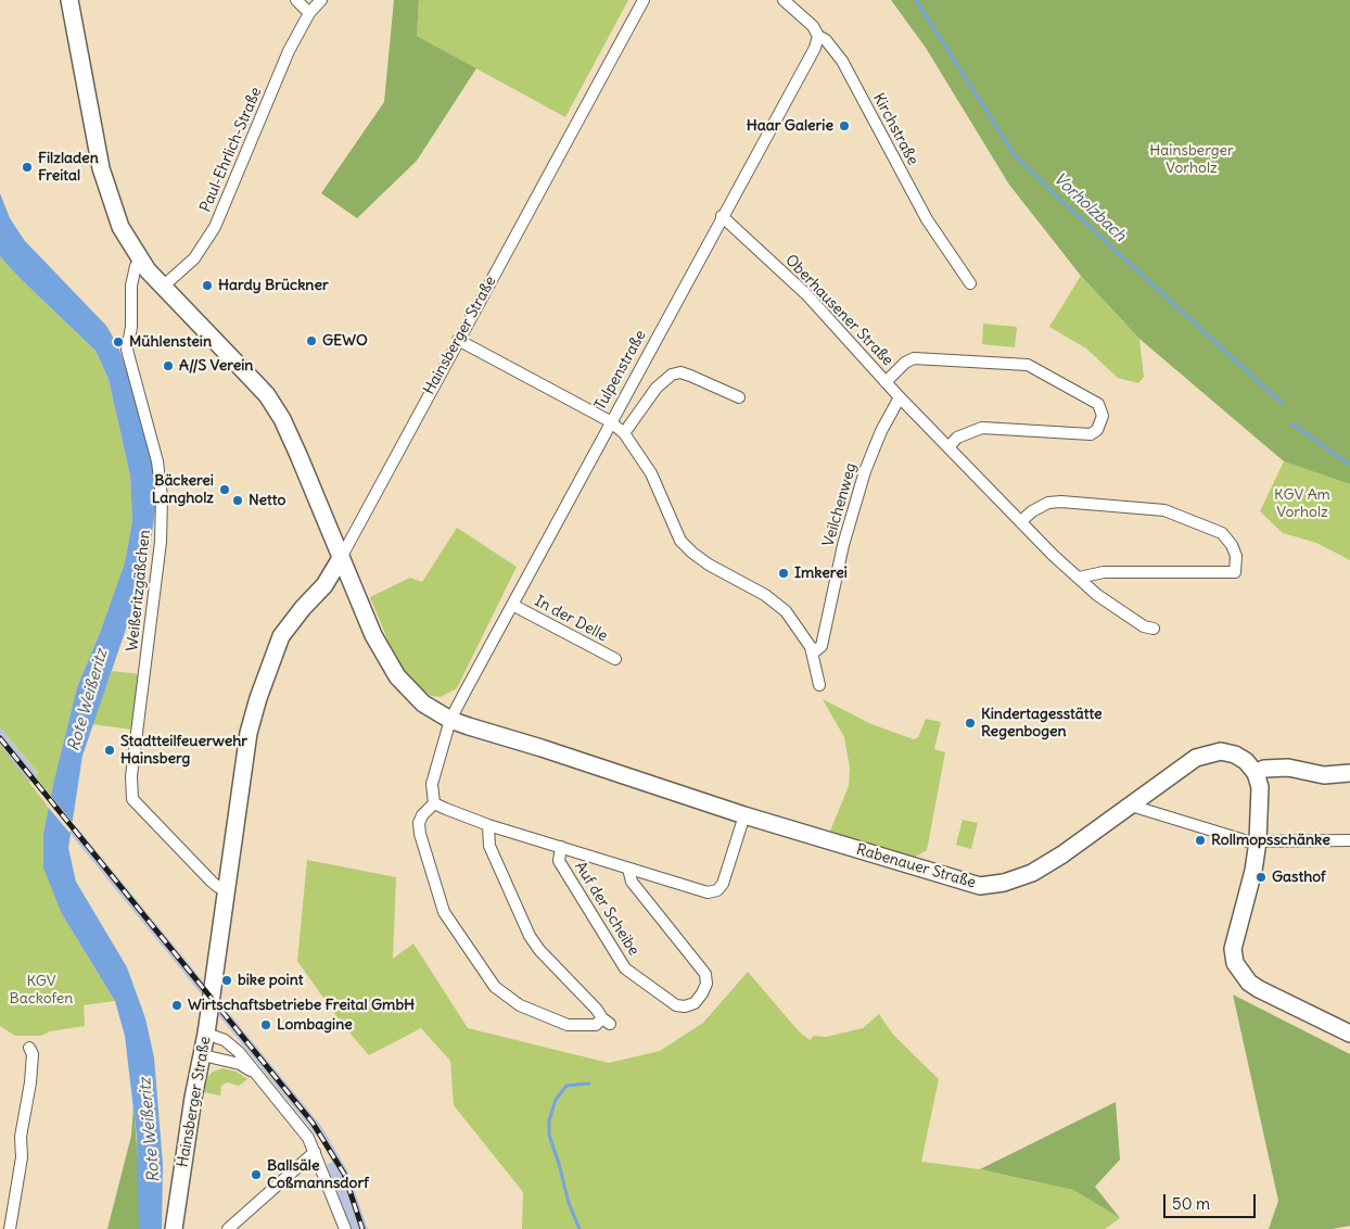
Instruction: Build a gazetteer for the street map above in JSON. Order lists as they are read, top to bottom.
{
  "streets": {
    "main road": ["Hainsberger Straße", "Rabenauer Straße"],
    "street": [
      "Kirchstraße",
      "Paul-Ehrlich-Straße",
      "Oberhausener Straße",
      "Tulpenstraße",
      "Veilchenweg",
      "Weißeritzgäßchen",
      "In der Delle",
      "Auf der Scheibe"
    ]
  },
  "crossings": [
    ["Kirchstraße", "Tulpenstraße"],
    ["Paul-Ehrlich-Straße", "Rabenauer Straße"],
    ["Oberhausener Straße", "Tulpenstraße"],
    ["Oberhausener Straße", "Veilchenweg"],
    ["Hainsberger Straße", "Weißeritzgäßchen"],
    ["Hainsberger Straße", "Rabenauer Straße"],
    ["Tulpenstraße", "In der Delle"],
    ["Tulpenstraße", "Rabenauer Straße"],
    ["Weißeritzgäßchen", "Rabenauer Straße"],
    ["Rabenauer Straße", "Auf der Scheibe"]
  ],
  "water": ["Vorholzbach", "Rote Weißeritz"],
  "parks": ["Hainsberger Vorholz", "KGV Am Vorholz", "KGV Backofen"],
  "places": [
    "Haar Galerie",
    "Filzladen Freital",
    "Hardy Brückner",
    "GEWO",
    "Mühlenstein",
    "A//S Verein",
    "Bäckerei Langholz",
    "Netto",
    "Imkerei",
    "Kindertagesstätte Regenbogen",
    "Stadtteilfeuerwehr Hainsberg",
    "Rollmopsschänke",
    "Gasthof",
    "bike point",
    "Wirtschaftsbetriebe Freital GmbH",
    "Lombagine",
    "Ballsäle Coßmannsdorf"
  ],
  "scale_bar": "50 m"
}
